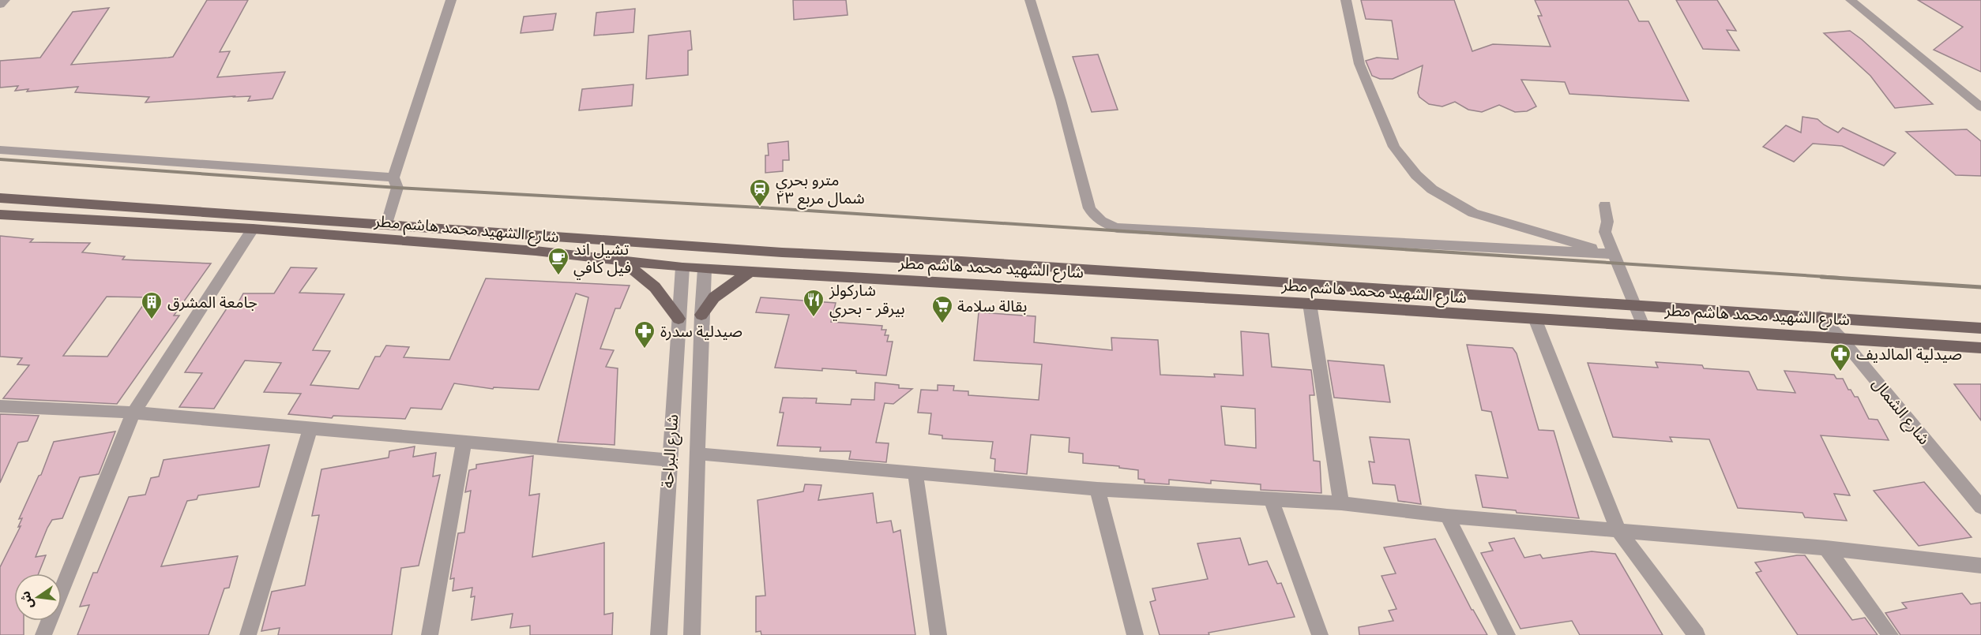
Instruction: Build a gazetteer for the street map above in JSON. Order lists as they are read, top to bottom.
{
  "streets": {
    "main road": ["شارع الشهيد محمد هاشم مطر"],
    "street": ["شارع الشمال", "شارع البراحة"]
  },
  "crossings": [
    ["شارع الشهيد محمد هاشم مطر", "شارع الشمال"],
    ["شارع الشهيد محمد هاشم مطر", "شارع البراحة"]
  ],
  "places": {
    "station": ["مترو بحري شمال مربع ٢٣"],
    "cafe": ["تشيل اند فيل كافي"],
    "restaurant": ["شاركولز بيرقر - بحري"],
    "building": ["جامعة المشرق"],
    "supermarket": ["بقالة سلامة"],
    "pharmacy": ["صيدلية سدرة", "صيدلية المالديف"]
  },
  "north": "left"
}
